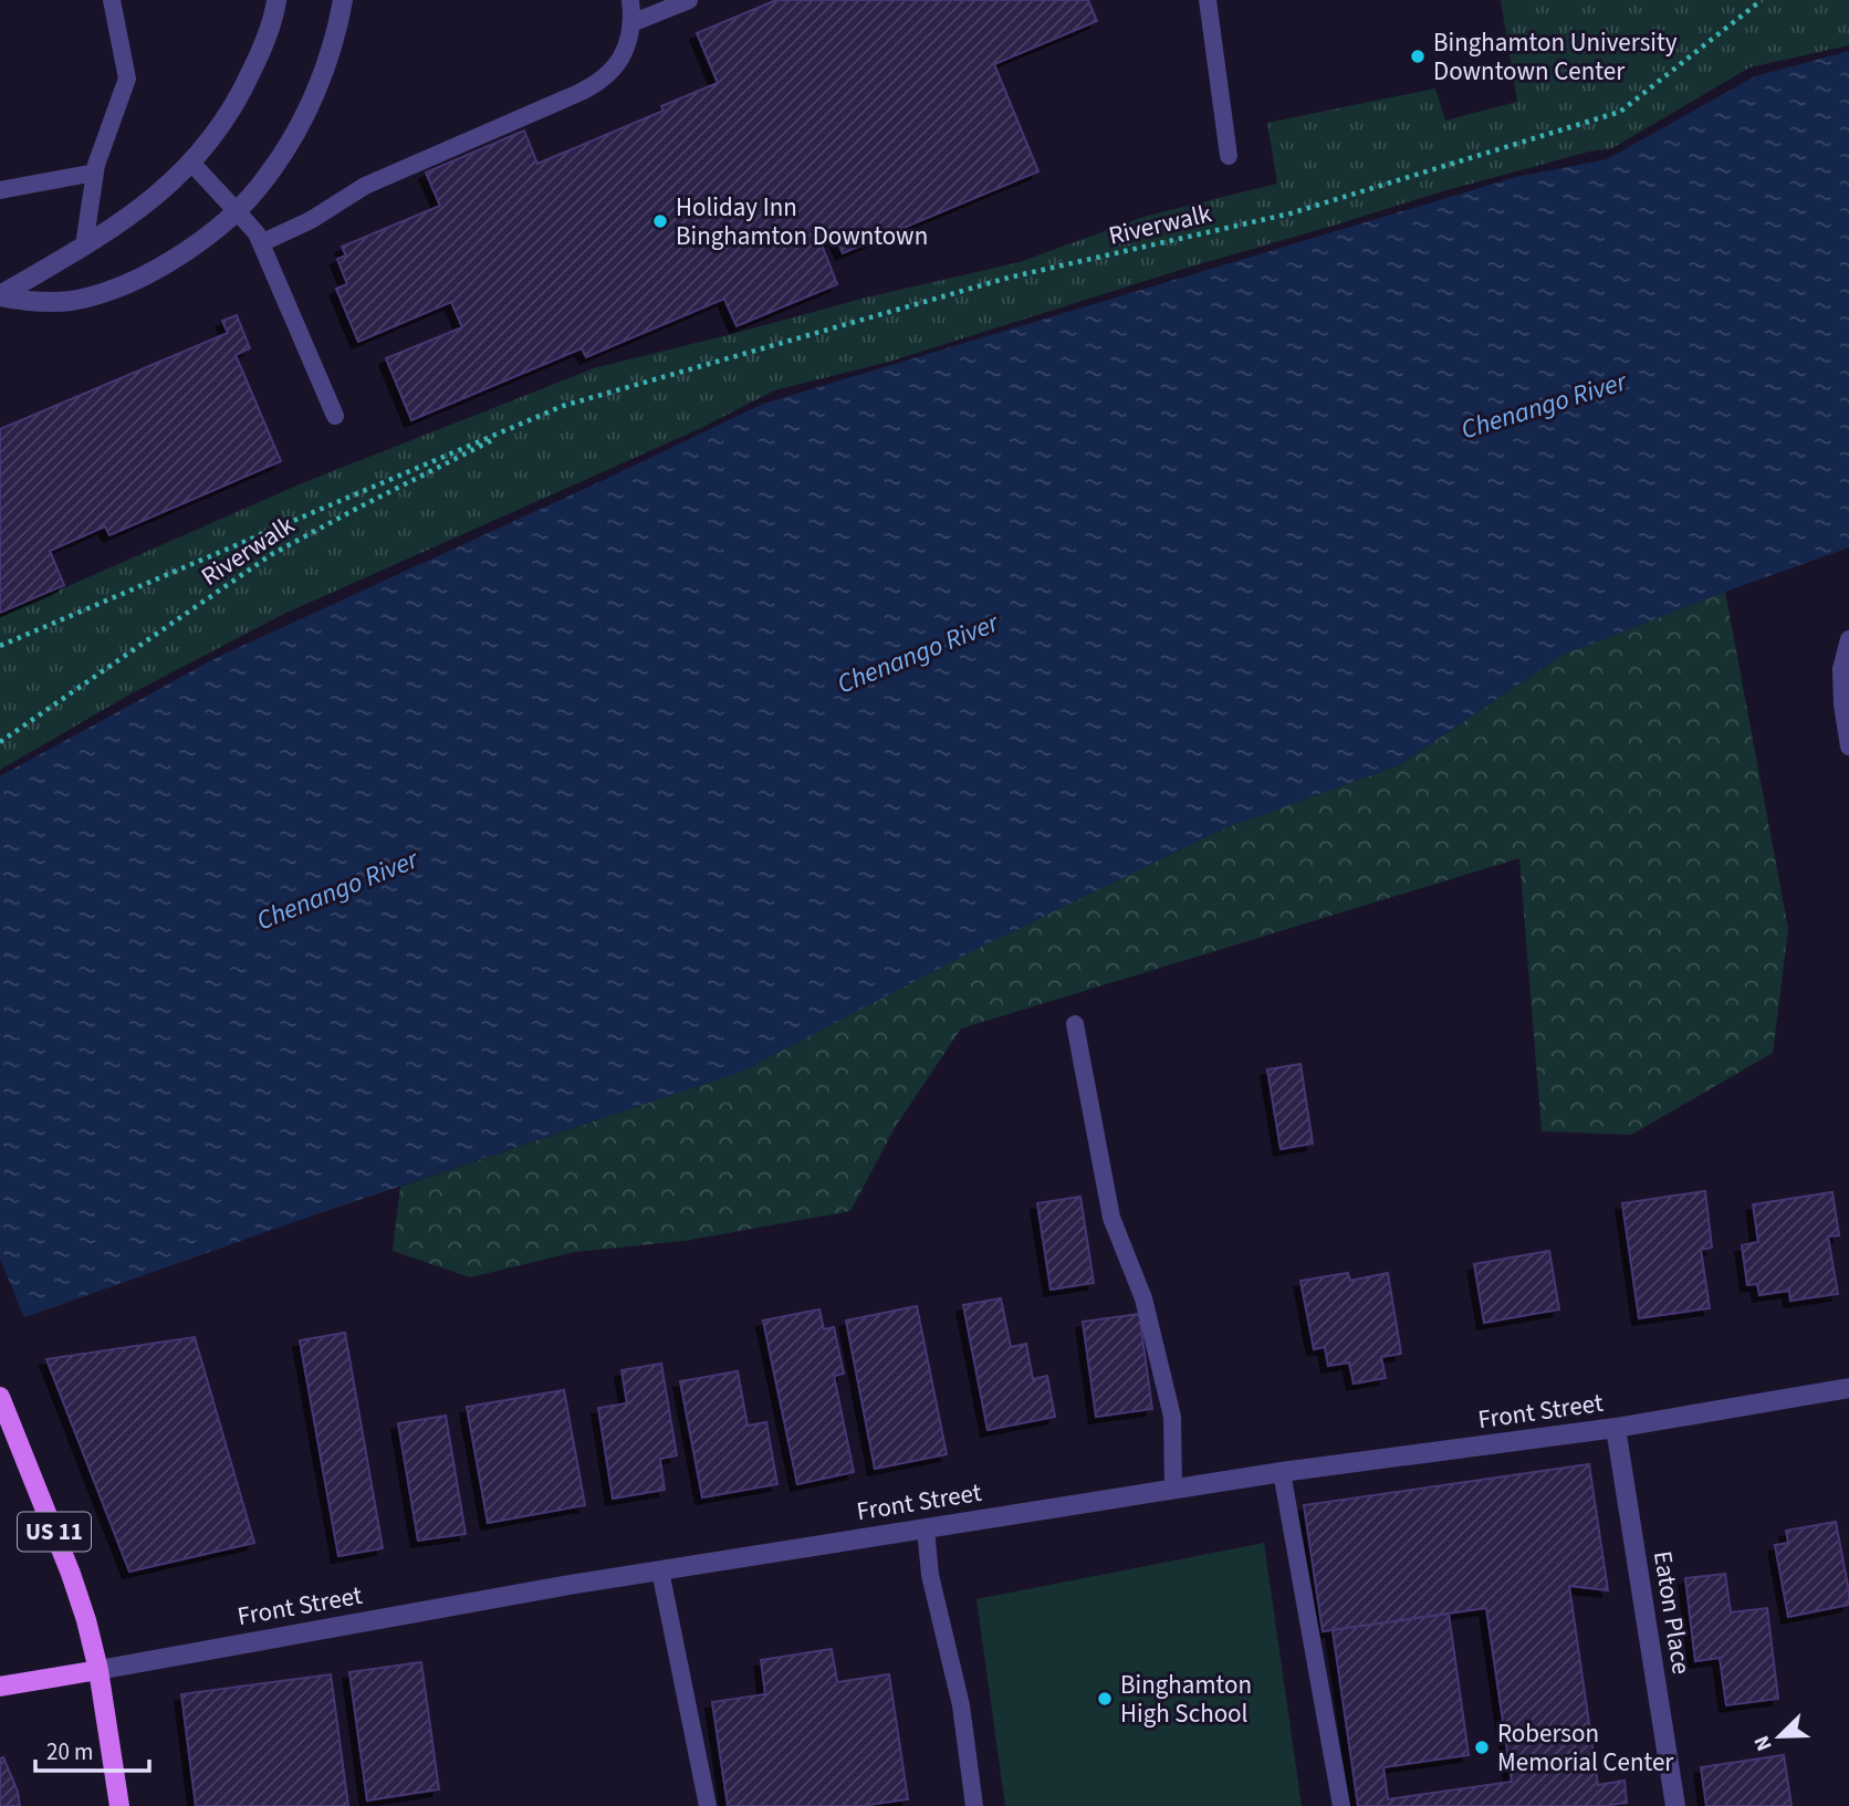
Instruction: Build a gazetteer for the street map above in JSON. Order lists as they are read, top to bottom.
{
  "streets": {
    "main road": ["Front Street", "US 11"],
    "street": ["Eaton Place"],
    "path": ["Riverwalk"]
  },
  "crossings": [
    ["Front Street", "US 11"],
    ["Front Street", "Eaton Place"]
  ],
  "water": ["Chenango River"],
  "places": [
    "Binghamton University Downtown Center",
    "Holiday Inn Binghamton Downtown",
    "Binghamton High School",
    "Roberson Memorial Center"
  ],
  "scale_bar": "20 m",
  "north": "bottom left"
}
